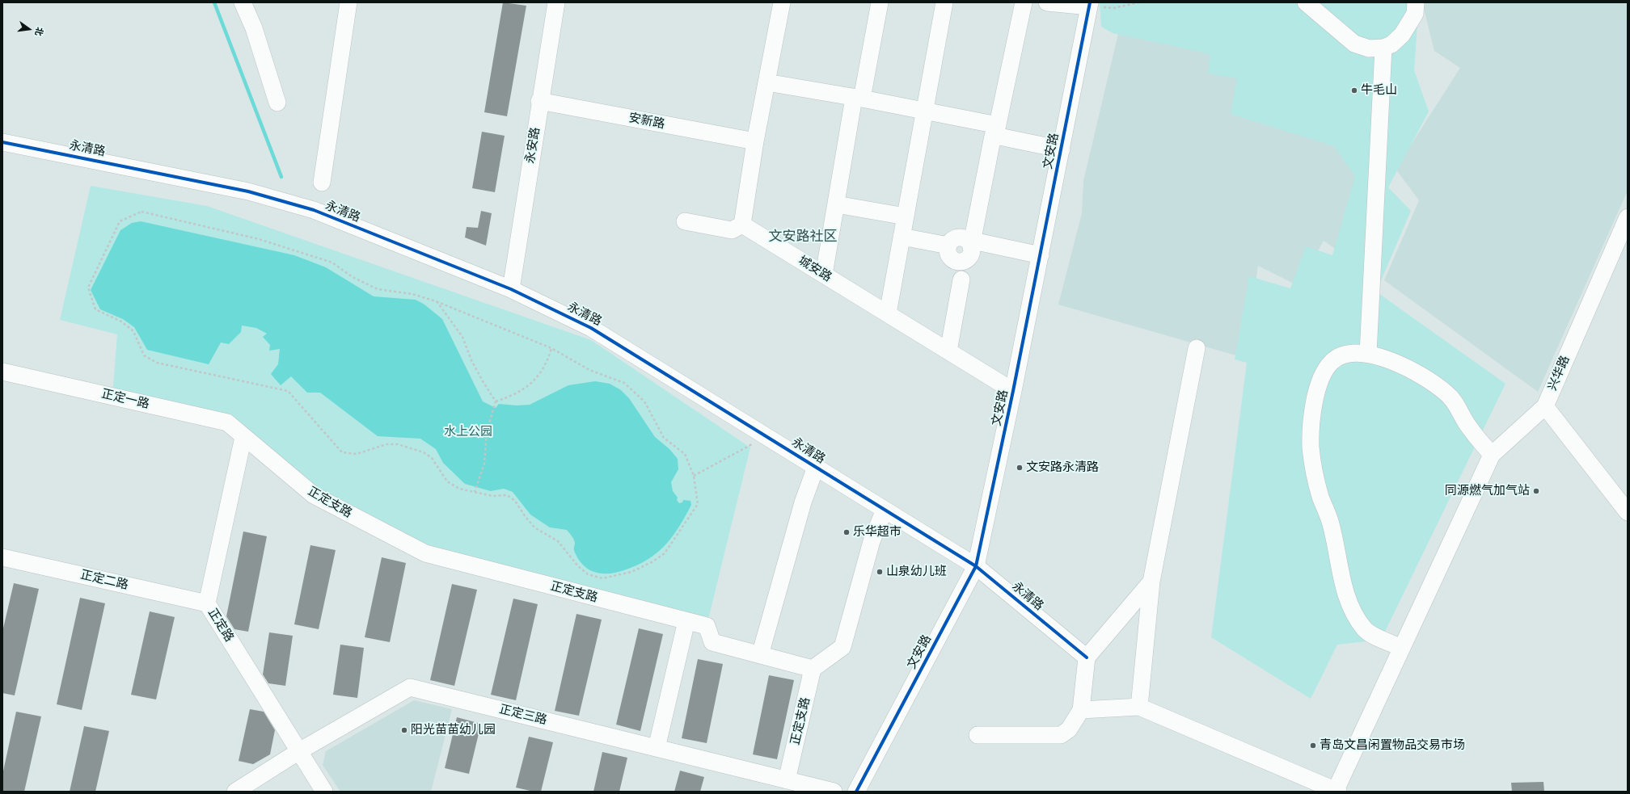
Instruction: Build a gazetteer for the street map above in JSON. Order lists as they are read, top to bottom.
{
  "streets": {
    "street": [
      "安新路",
      "永安路",
      "永清路",
      "文安路",
      "城安路",
      "兴华路",
      "正定一路",
      "正定支路",
      "正定二路",
      "正定路",
      "正定三路"
    ]
  },
  "crossings": [
    ["安新路", "永安路"],
    ["永安路", "永清路"],
    ["永清路", "文安路"],
    ["文安路", "城安路"],
    ["正定一路", "正定支路"],
    ["正定一路", "正定路"],
    ["正定支路", "正定路"],
    ["正定支路", "正定三路"],
    ["正定二路", "正定路"],
    ["正定路", "正定三路"]
  ],
  "districts": ["文安路社区"],
  "parks": ["水上公园"],
  "places": [
    "牛毛山",
    "文安路永清路",
    "同源燃气加气站",
    "乐华超市",
    "山泉幼儿班",
    "阳光苗苗幼儿园",
    "青岛文昌闲置物品交易市场"
  ],
  "north": "right"
}
